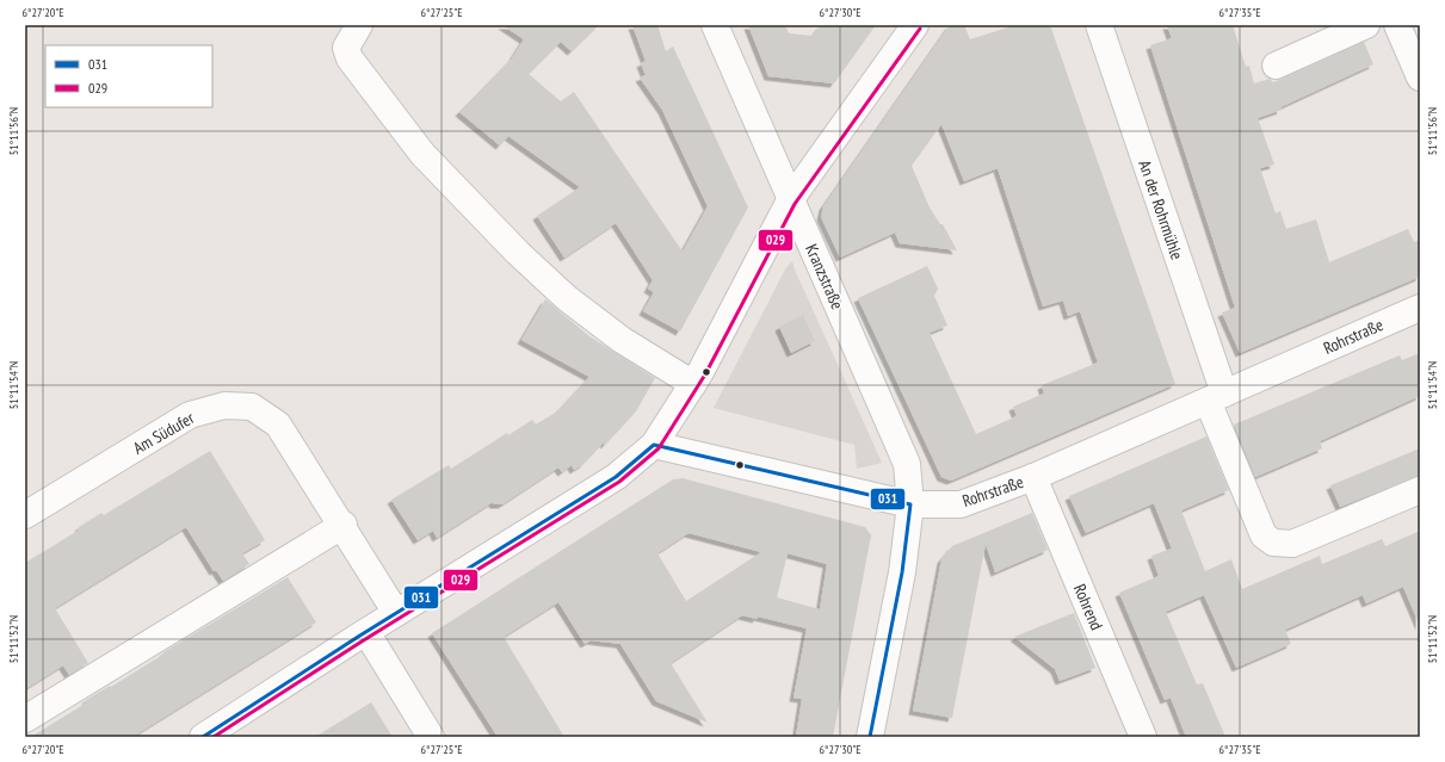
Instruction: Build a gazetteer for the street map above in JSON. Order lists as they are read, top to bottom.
{
  "streets": {
    "street": [
      "An der Rohrmühle",
      "Kranzstraße",
      "Rohrstraße",
      "Am Südufer",
      "Rohrend"
    ]
  },
  "crossings": [
    ["An der Rohrmühle", "Rohrstraße"],
    ["Kranzstraße", "Rohrstraße"],
    ["Rohrstraße", "Rohrend"]
  ],
  "lines": ["transit line 029", "transit line 031"],
  "legend": ["031", "029"],
  "coordinates": [
    "6°27'20\"E",
    "6°27'25\"E",
    "6°27'30\"E",
    "6°27'35\"E",
    "51°11'56\"N",
    "51°11'54\"N",
    "51°11'52\"N"
  ]
}
